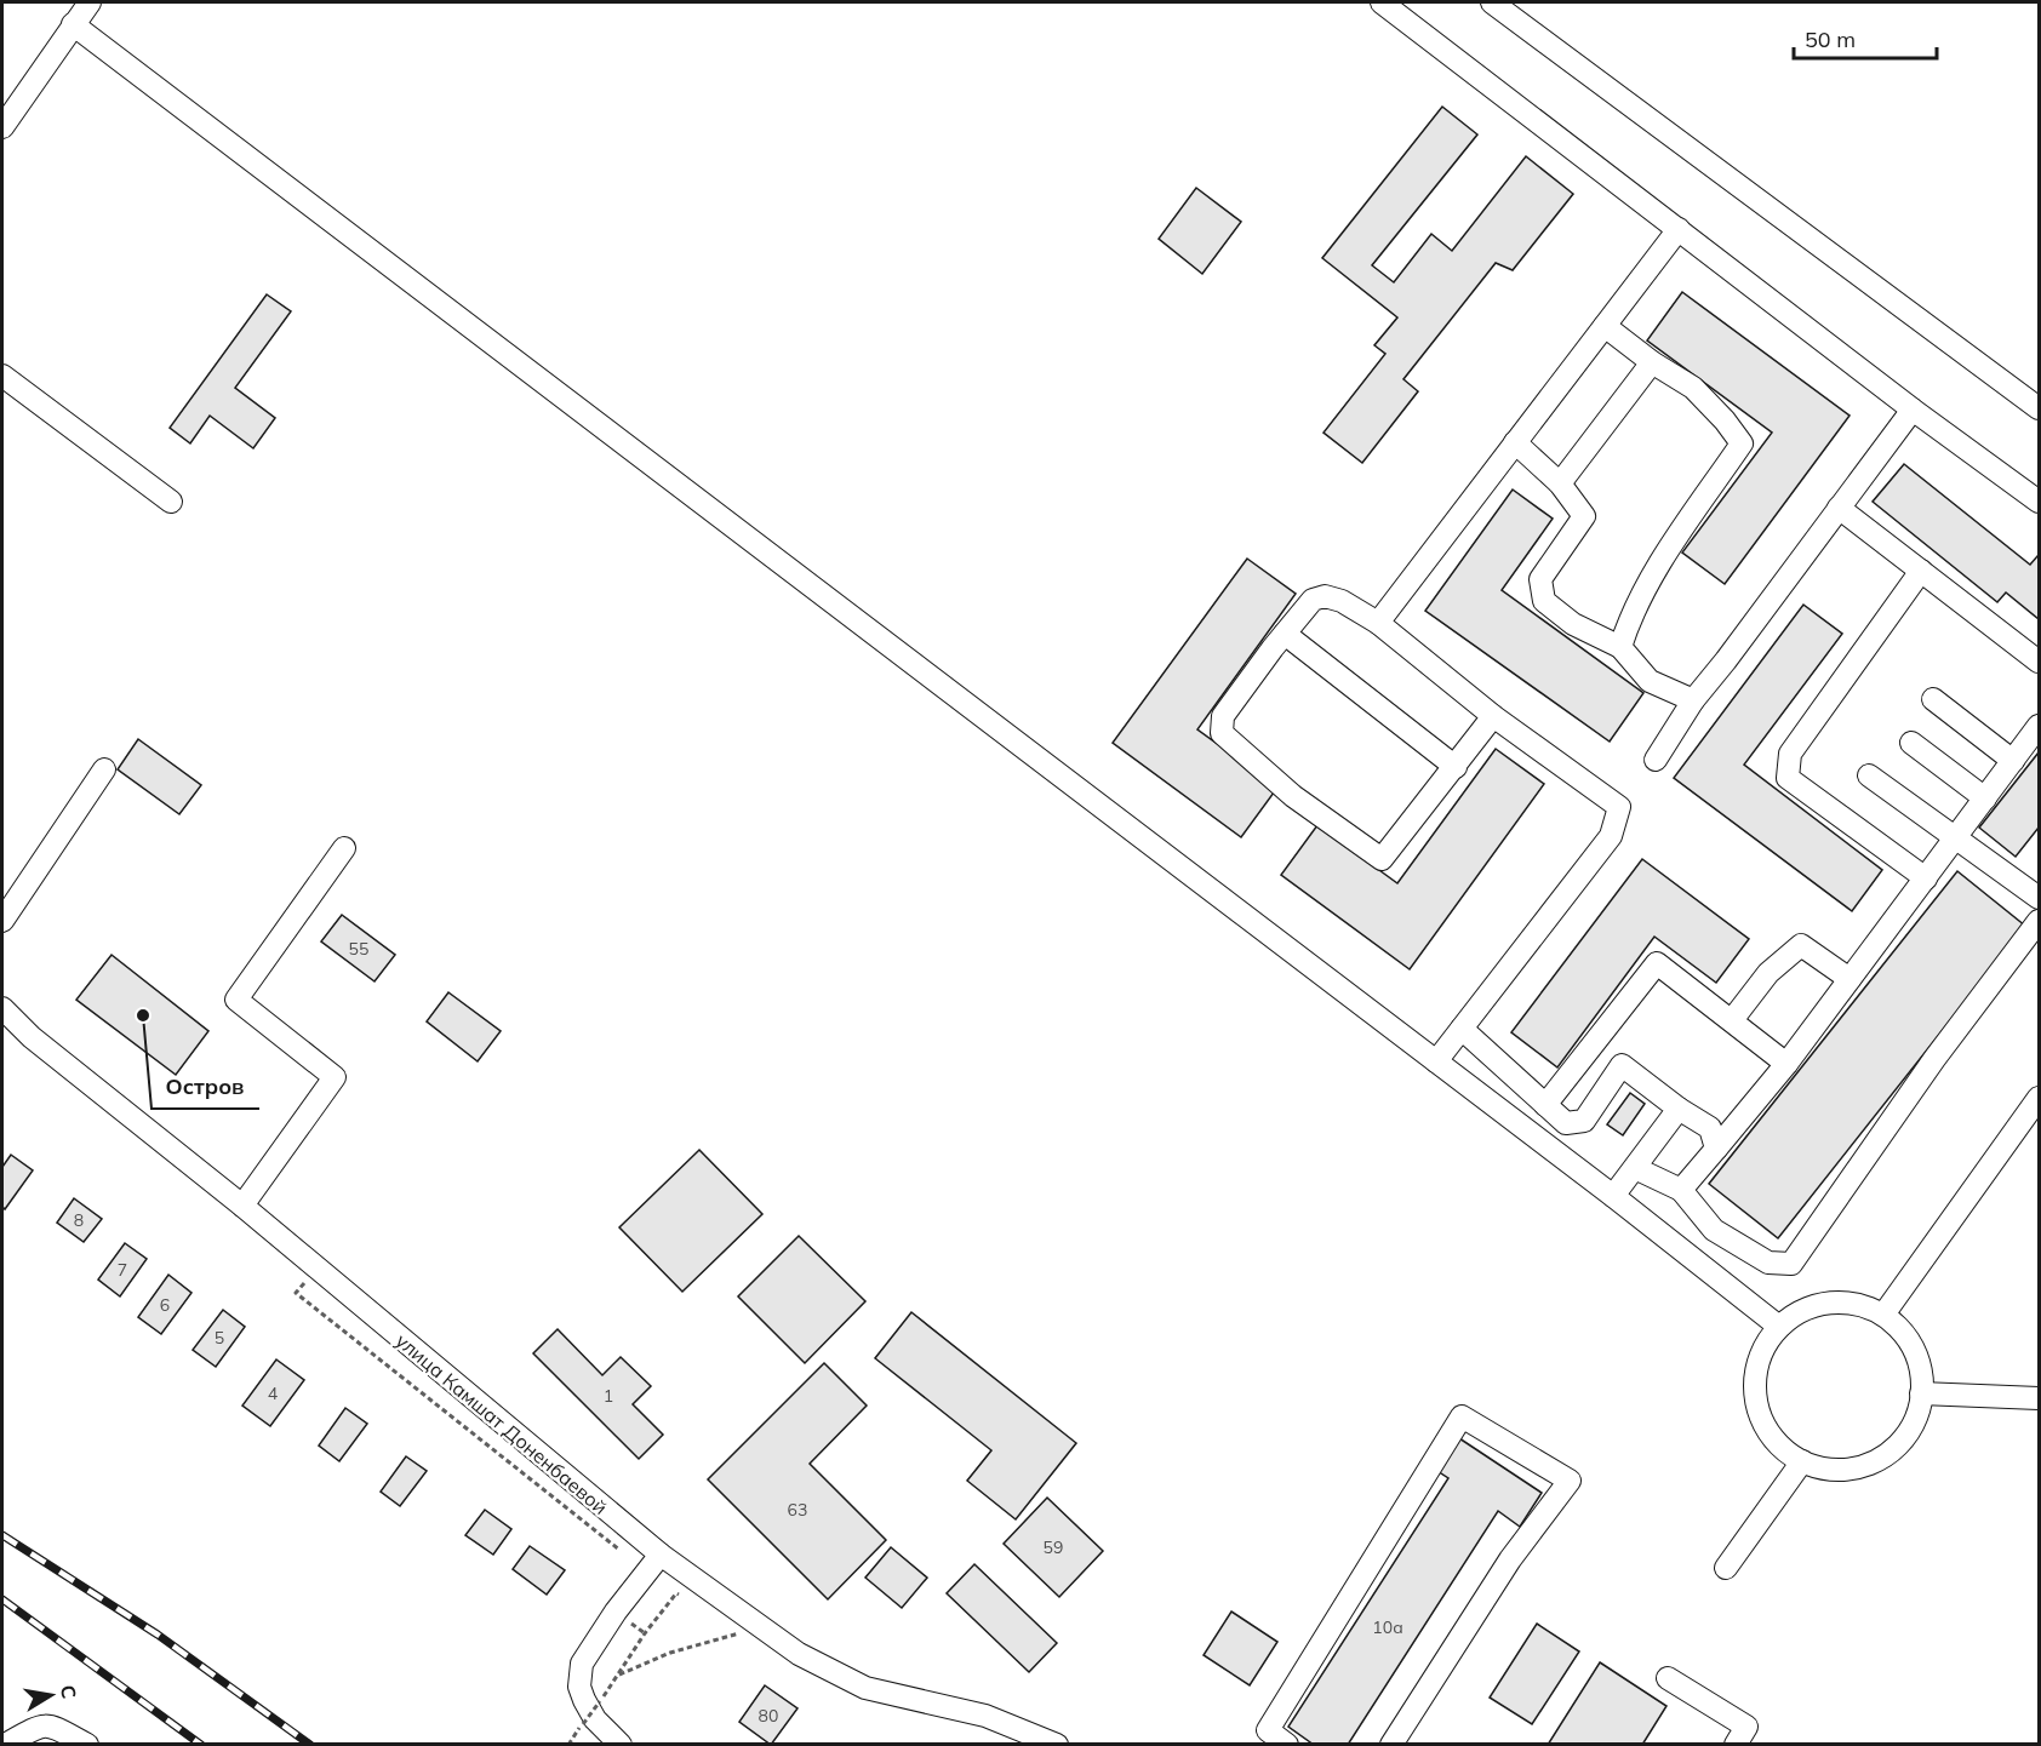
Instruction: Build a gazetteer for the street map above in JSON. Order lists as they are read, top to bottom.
{
  "streets": {
    "street": ["улица Камшат Доненбаевой"]
  },
  "places": ["Остров"],
  "house_numbers": [
    "55",
    "8",
    "7",
    "6",
    "5",
    "4",
    "1",
    "63",
    "59",
    "10а",
    "80"
  ],
  "scale_bar": "50 m",
  "north": "right"
}
